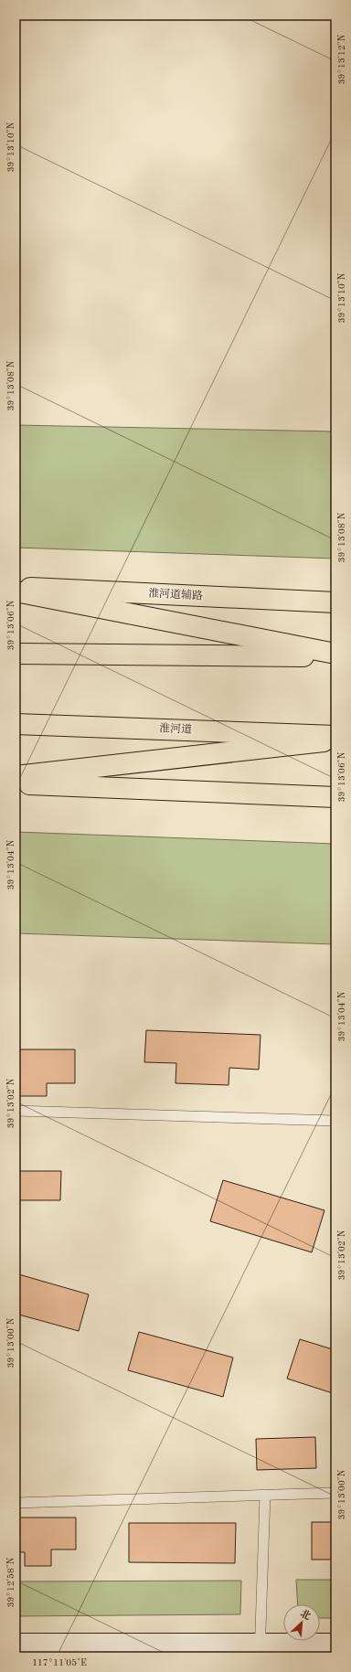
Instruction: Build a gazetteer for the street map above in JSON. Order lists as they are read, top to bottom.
{
  "streets": {
    "main road": ["淮河道辅路", "淮河道"]
  },
  "north": "top right",
  "coordinates": [
    "39°13'12\"N",
    "39°13'10\"N",
    "39°13'08\"N",
    "39°13'06\"N",
    "39°13'04\"N",
    "39°13'02\"N",
    "39°13'00\"N",
    "39°12'58\"N",
    "117°11'05\"E"
  ]
}
